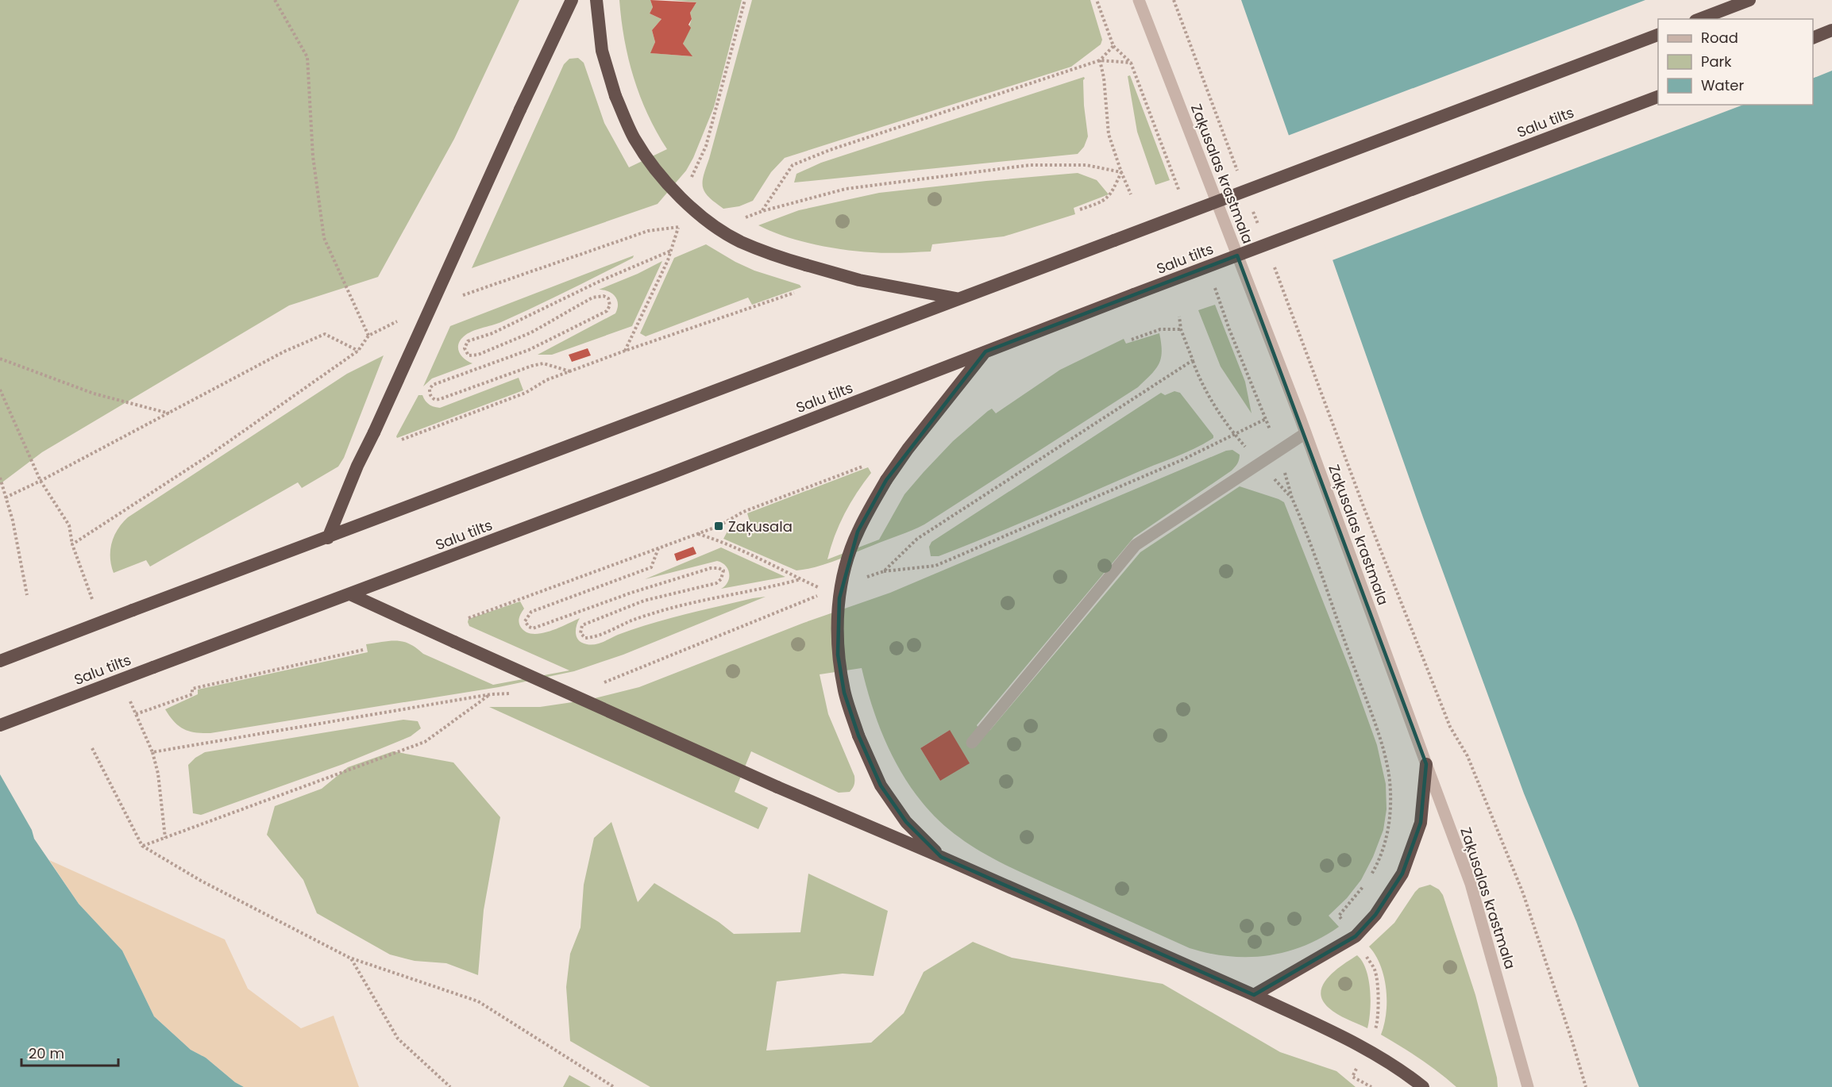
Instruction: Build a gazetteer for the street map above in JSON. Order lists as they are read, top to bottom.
{
  "streets": {
    "highway": ["Salu tilts"],
    "street": ["Zaķusalas krastmala"]
  },
  "places": {
    "transit": ["Zaķusala"]
  },
  "legend": ["Road", "Park", "Water"],
  "scale_bar": "20 m"
}
